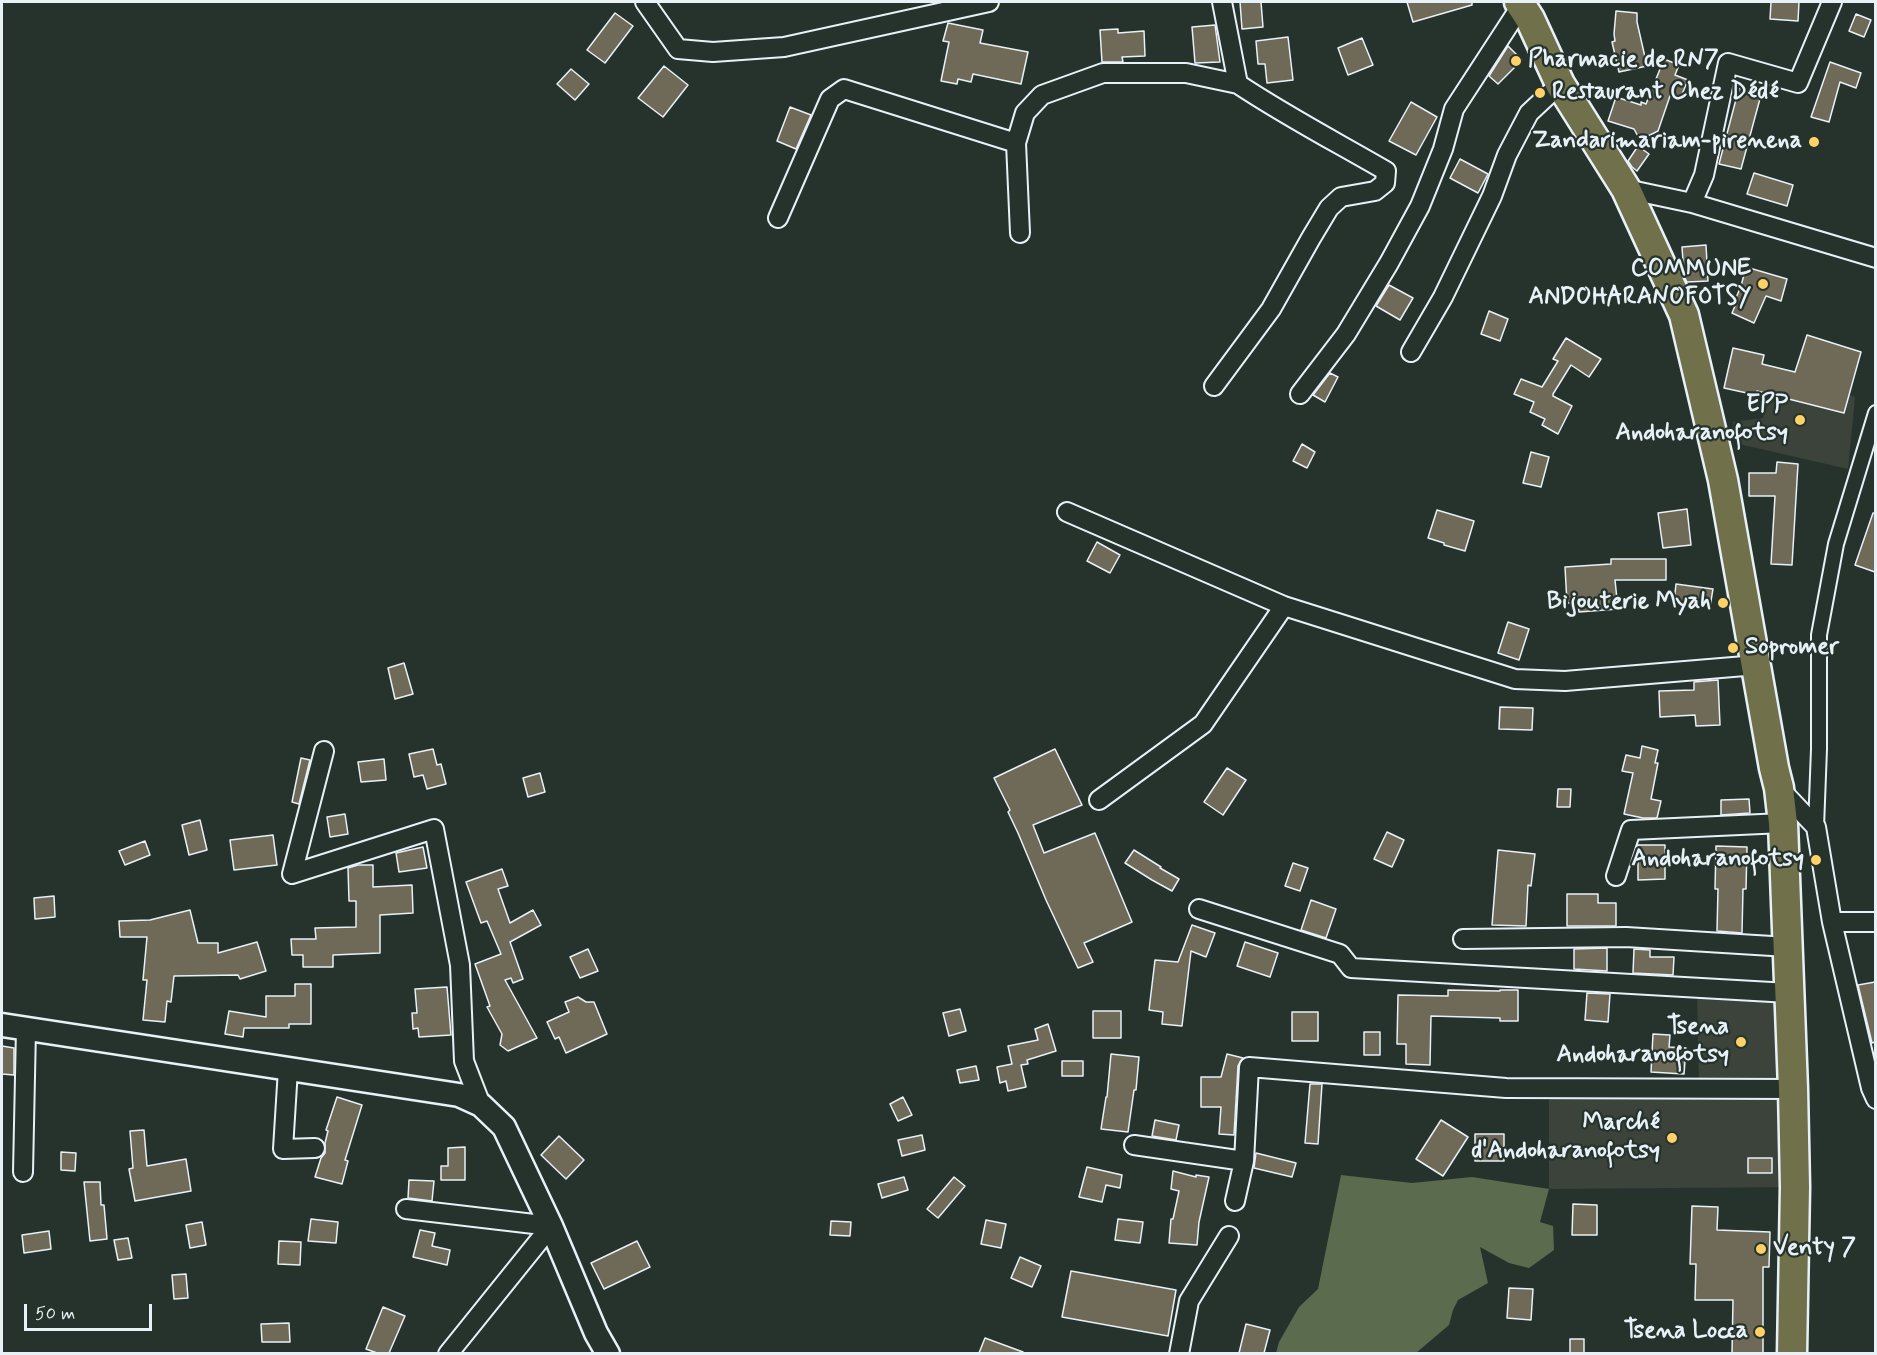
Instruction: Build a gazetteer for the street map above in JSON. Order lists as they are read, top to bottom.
{
  "places": [
    "Pharmacie de RN7",
    "Restaurant Chez Dédé",
    "Zandarimariam-pirenena",
    "COMMUNE ANDOHARANOFOTSY",
    "EPP Andoharanofotsy",
    "Bijouterie Myah",
    "Sopromer",
    "Andoharanofotsy",
    "Tsena Andoharanofotsy",
    "Marché d'Andoharanofotsy",
    "Venty 7",
    "Tsena Locca"
  ],
  "scale_bar": "50 m"
}
